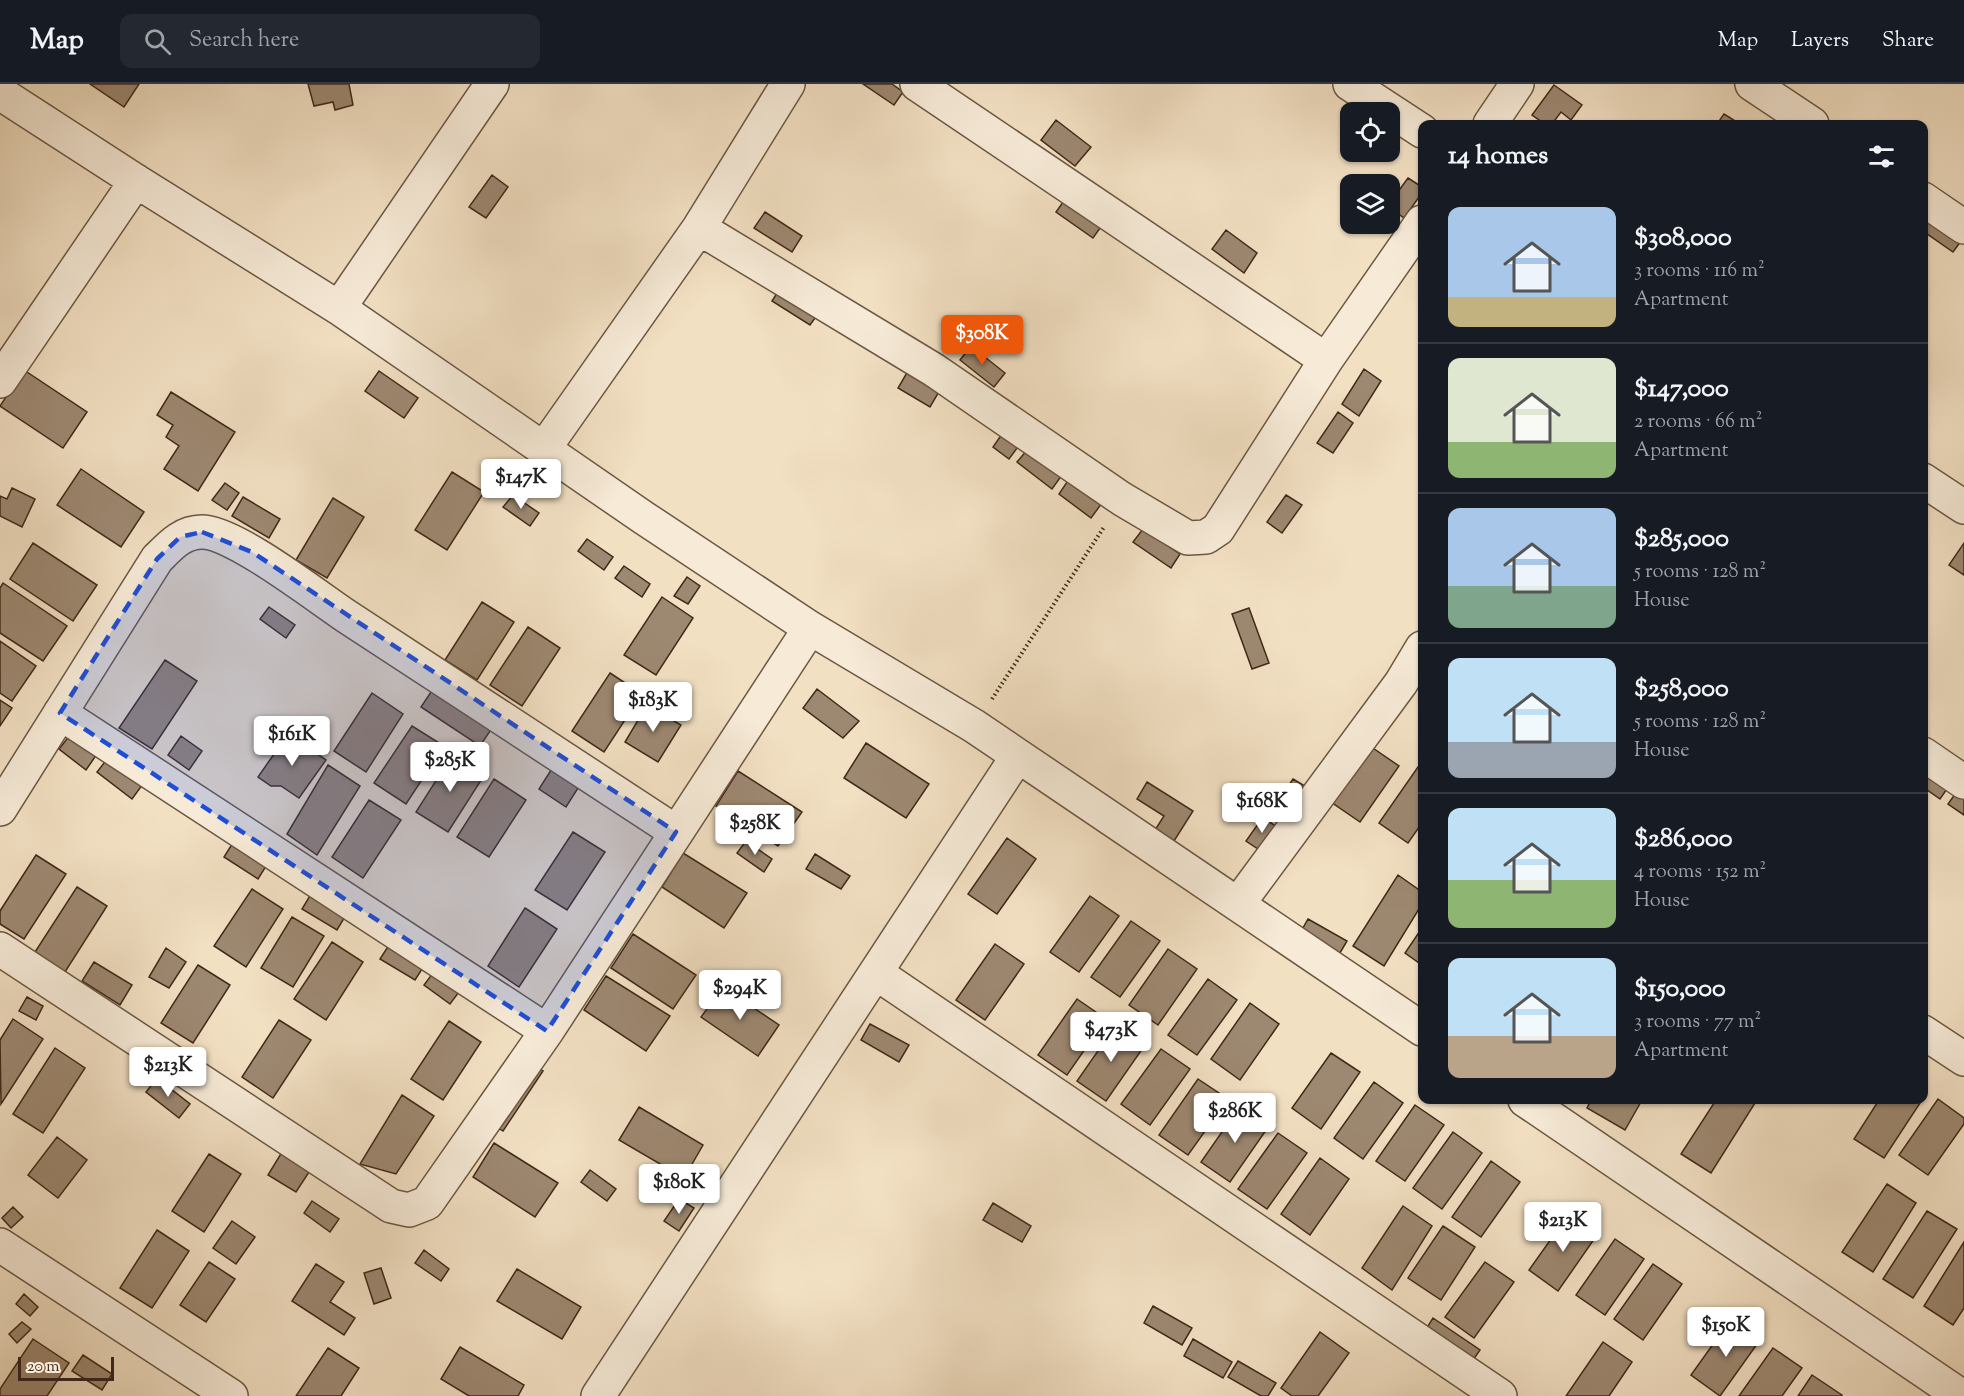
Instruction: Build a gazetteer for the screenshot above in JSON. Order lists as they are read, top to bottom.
{
  "scale_bar": "20 m",
  "page": {
    "header": "Map",
    "search": "Search here",
    "nav": ["Map", "Layers", "Share"],
    "heading": "14 homes",
    "list": [
      {
        "name": "$308,000",
        "note": "3 rooms · 116 m² · Apartment"
      },
      {
        "name": "$147,000",
        "note": "2 rooms · 66 m² · Apartment"
      },
      {
        "name": "$285,000",
        "note": "5 rooms · 128 m² · House"
      },
      {
        "name": "$258,000",
        "note": "5 rooms · 128 m² · House"
      },
      {
        "name": "$286,000",
        "note": "4 rooms · 152 m² · House"
      },
      {
        "name": "$150,000",
        "note": "3 rooms · 77 m² · Apartment"
      }
    ],
    "price": [
      "$308K",
      "$147K",
      "$183K",
      "$161K",
      "$285K",
      "$168K",
      "$258K",
      "$294K",
      "$473K",
      "$213K",
      "$286K",
      "$180K",
      "$213K",
      "$150K"
    ],
    "scale": "20 m"
  }
}
